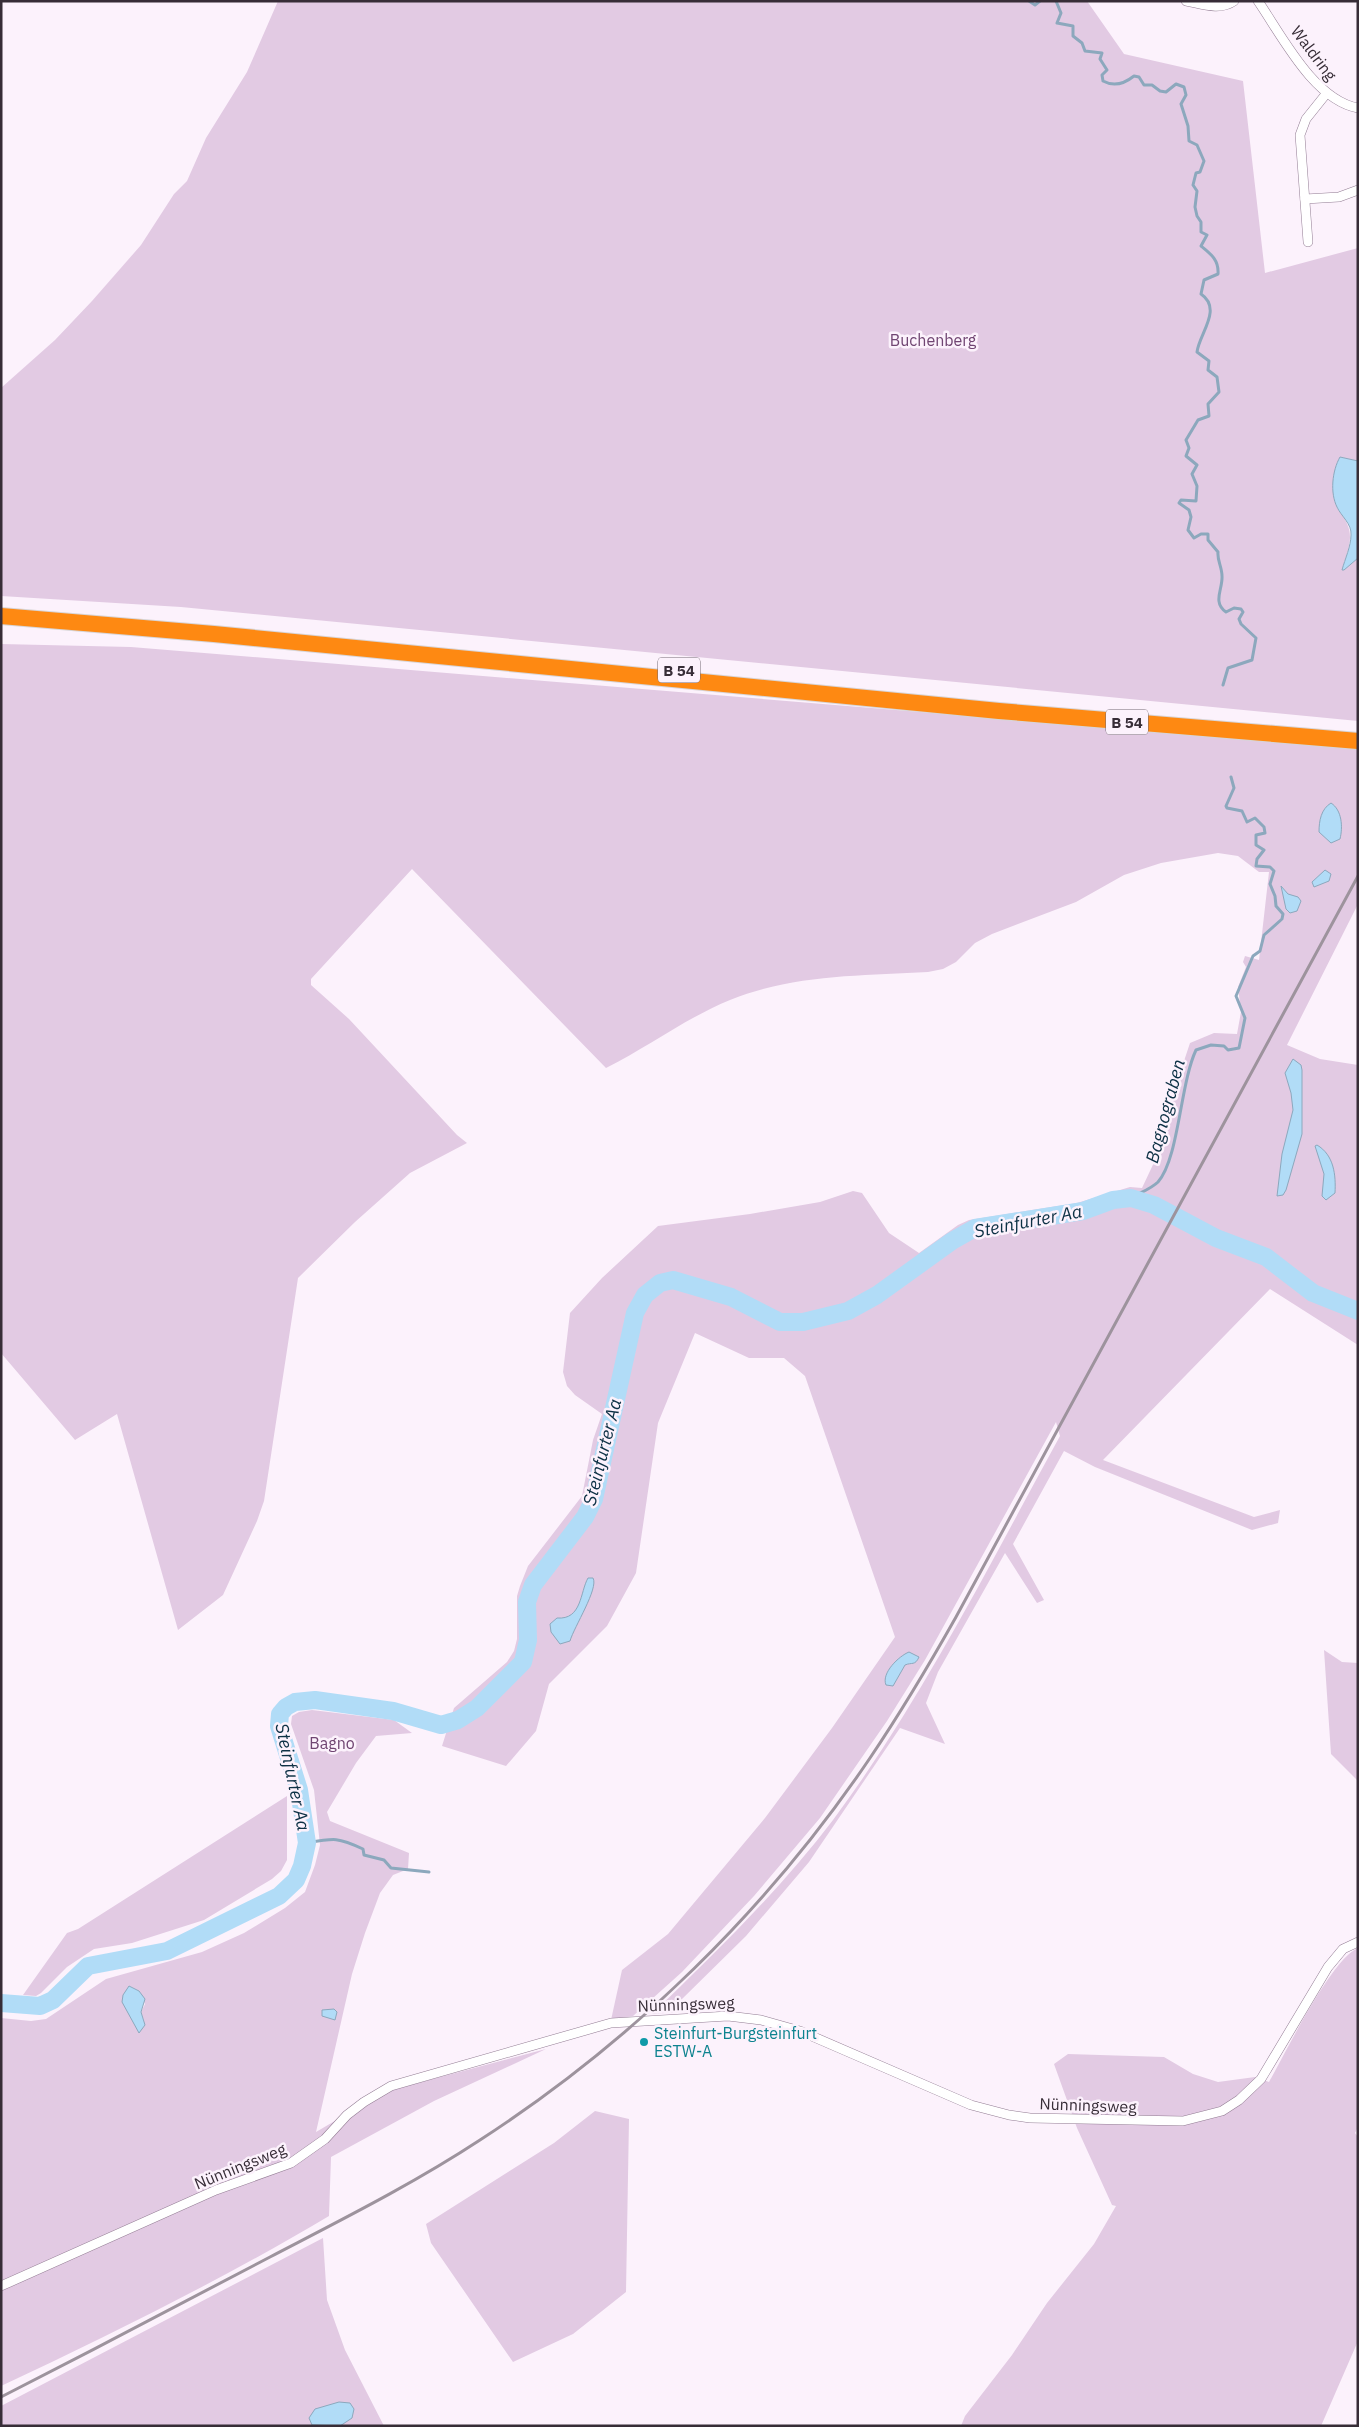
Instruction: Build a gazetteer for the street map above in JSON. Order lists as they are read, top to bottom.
{
  "streets": {
    "highway": ["B 54"],
    "street": ["Waldring", "Nünningsweg"]
  },
  "water": ["Bagnograben", "Steinfurter Aa"],
  "parks": ["Buchenberg", "Bagno"],
  "places": ["Steinfurt-Burgsteinfurt ESTW-A"]
}
